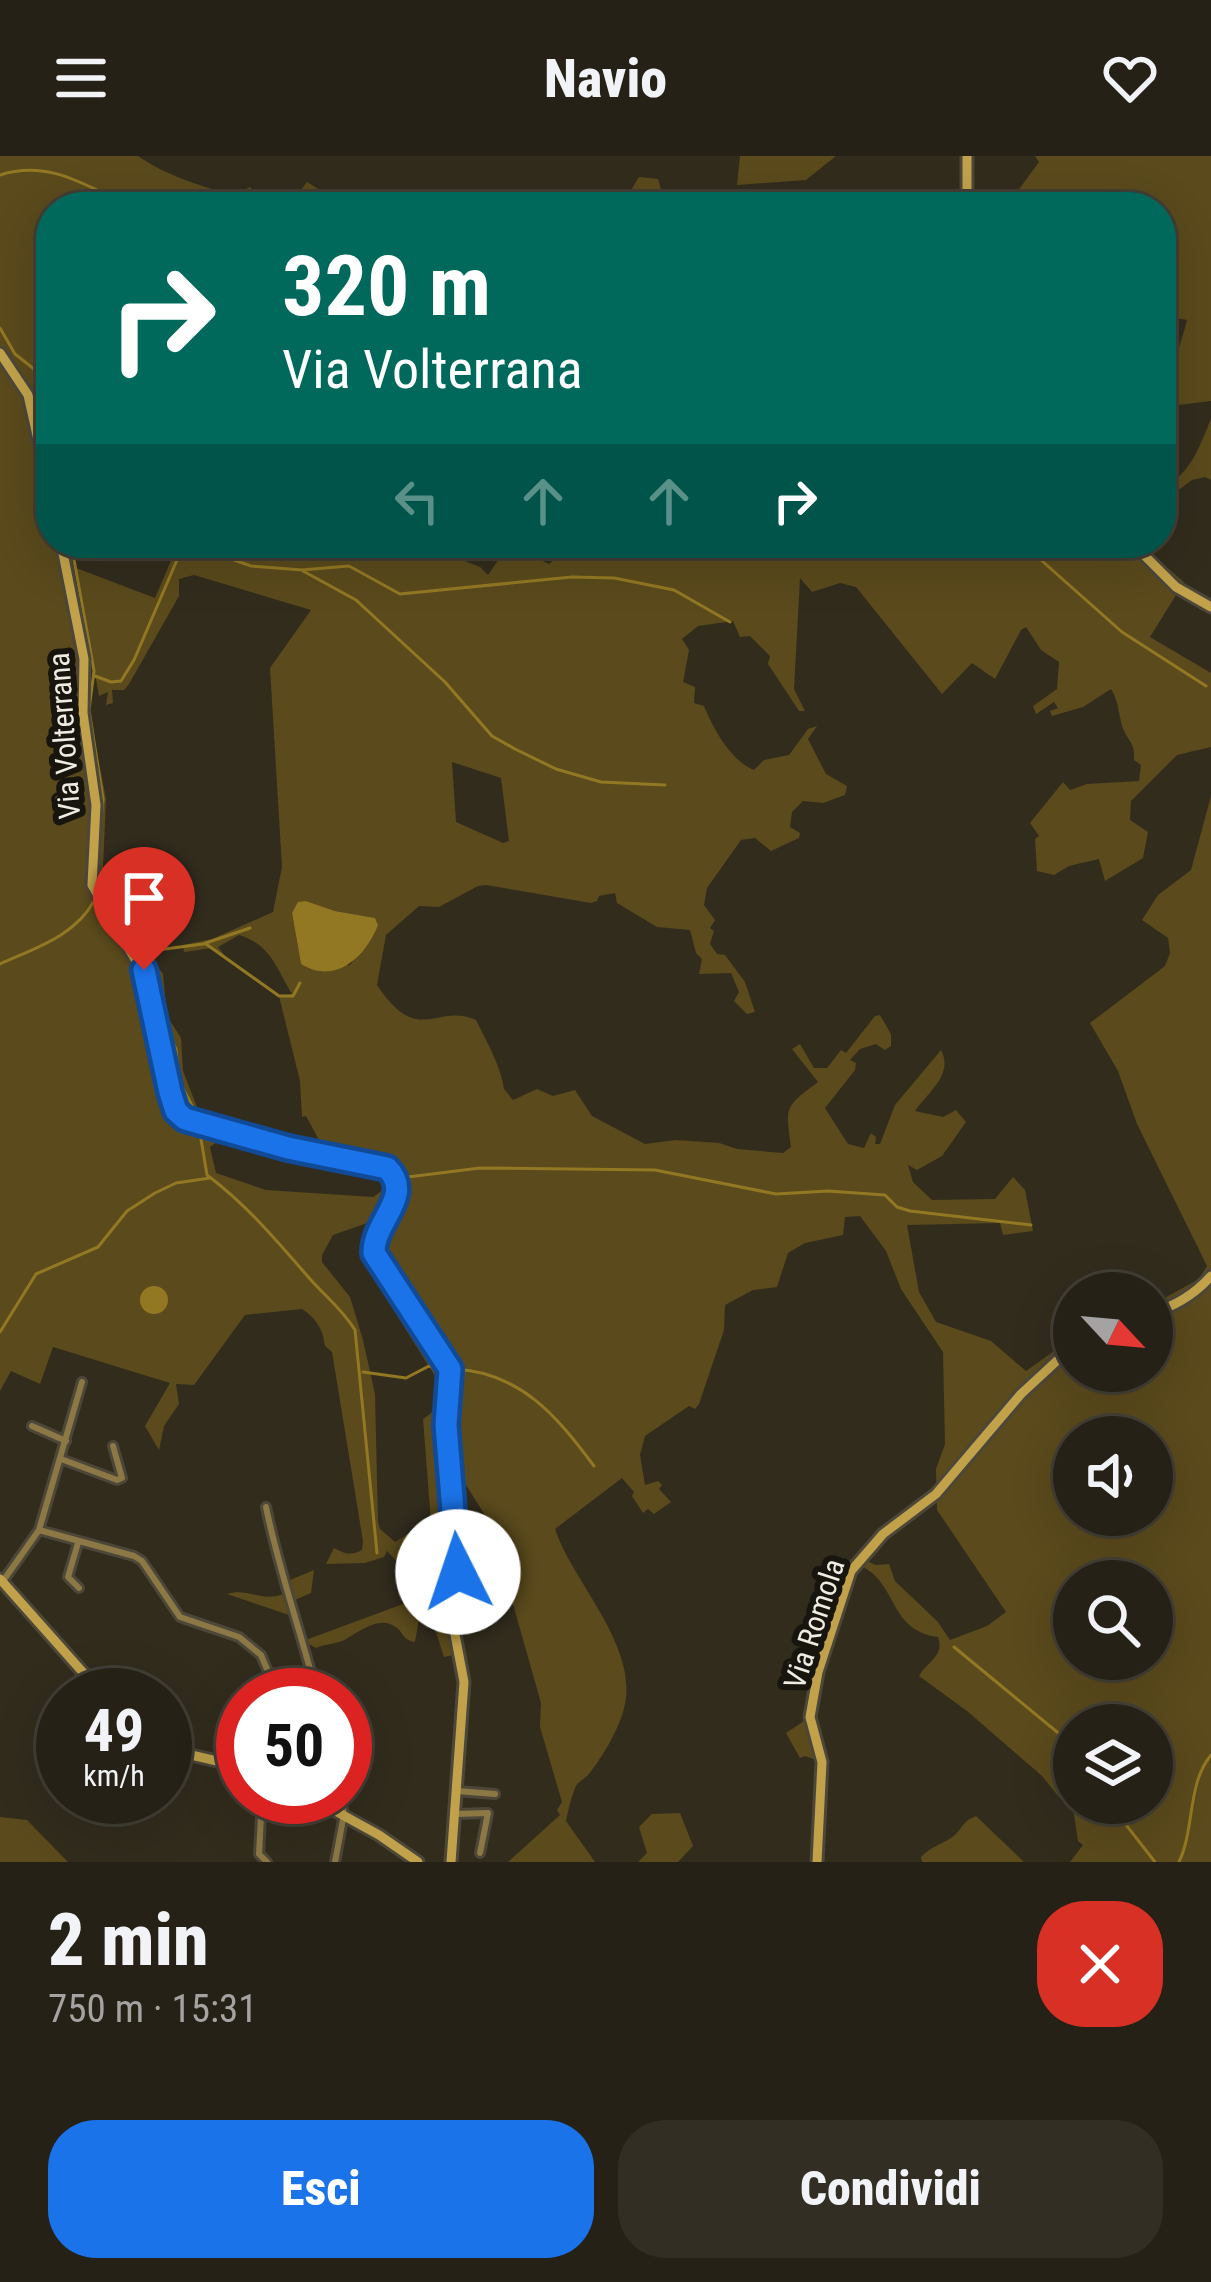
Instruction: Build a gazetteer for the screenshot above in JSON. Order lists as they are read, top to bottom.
{
  "streets": {
    "main road": ["Via Volterrana", "Via Romola"]
  },
  "north": "bottom right",
  "page": {
    "header": "Navio",
    "turn": ["320 m", "Via Volterrana"],
    "speed": "49 km/h",
    "limit": "50",
    "heading": ["2 min", "750 m · 15:31"],
    "buttons": ["Esci", "Condividi"]
  }
}
